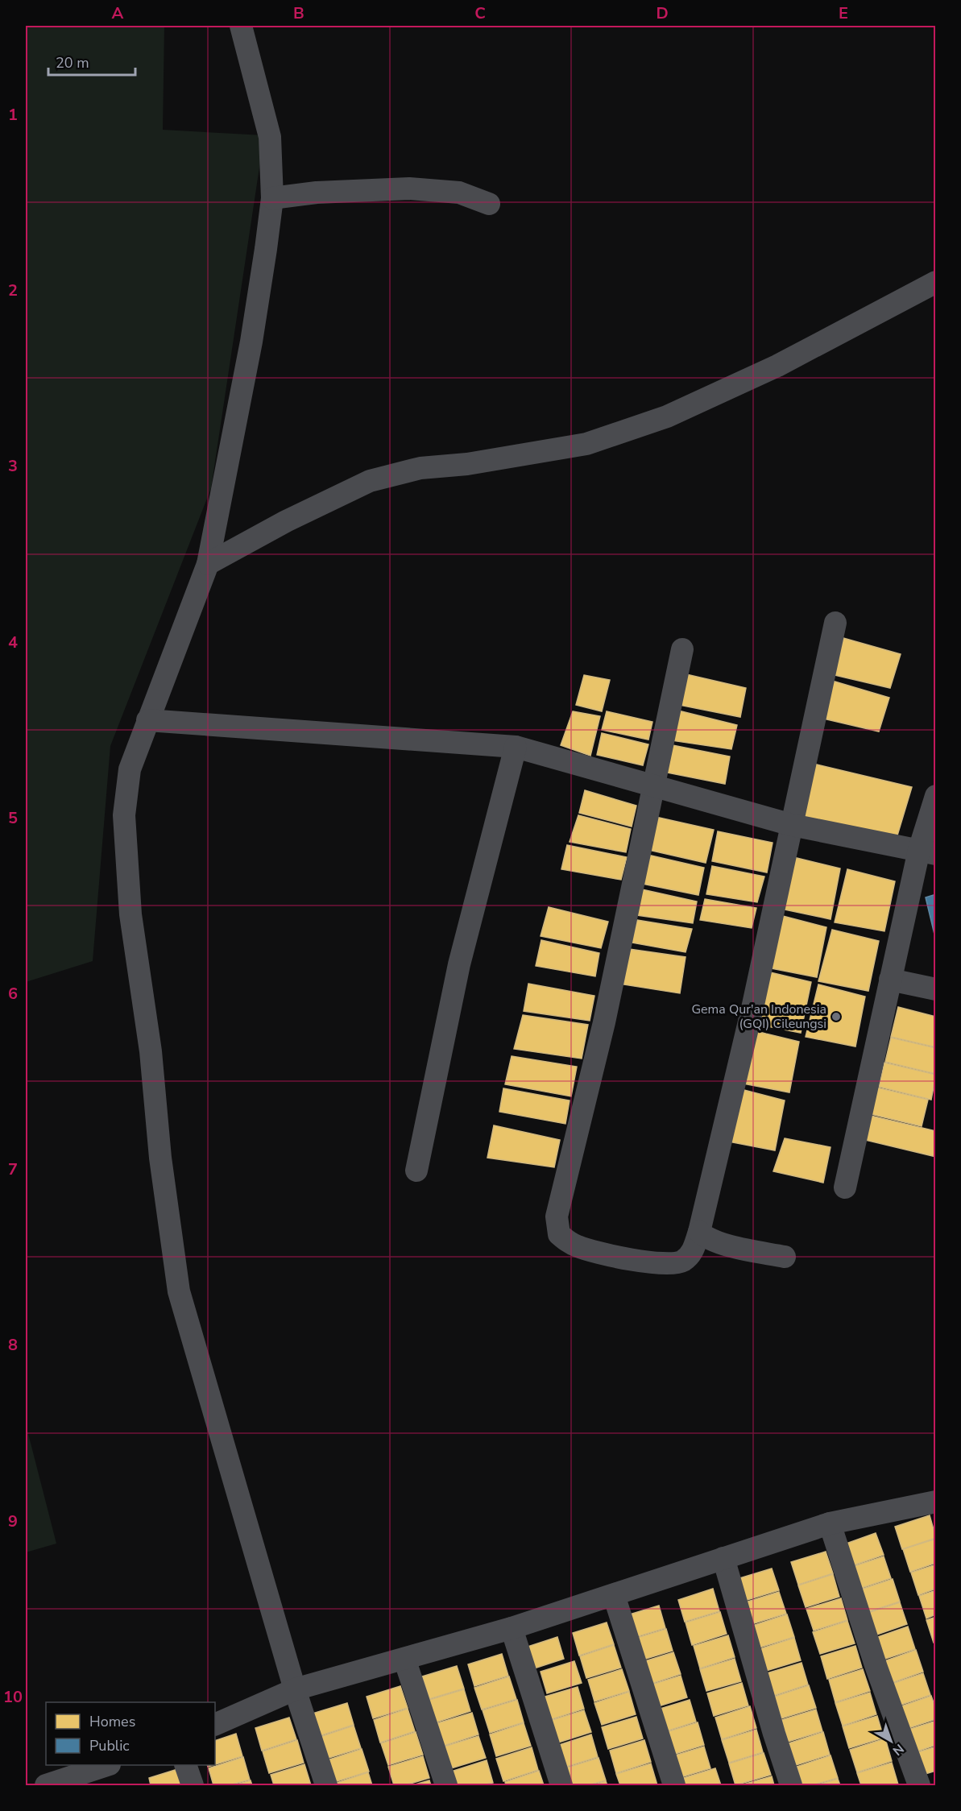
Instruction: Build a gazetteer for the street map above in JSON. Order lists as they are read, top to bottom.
{
  "places": ["Gema Qur'an Indonesia (GQI) Cileungsi"],
  "legend": ["Homes", "Public"],
  "scale_bar": "20 m",
  "north": "bottom right",
  "grid": {
    "columns": [
      "A",
      "B",
      "C",
      "D",
      "E"
    ],
    "rows": [
      "1",
      "2",
      "3",
      "4",
      "5",
      "6",
      "7",
      "8",
      "9",
      "10"
    ]
  }
}
